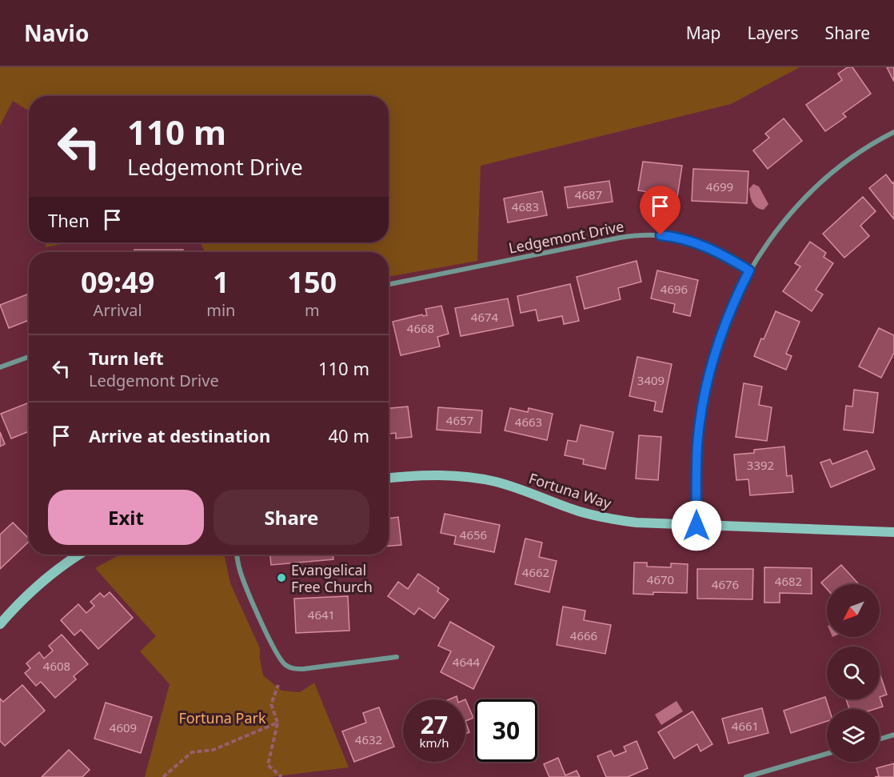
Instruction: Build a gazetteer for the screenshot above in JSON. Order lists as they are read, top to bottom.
{
  "streets": {
    "street": ["Ledgemont Drive", "Fortuna Way"]
  },
  "parks": ["Fortuna Park"],
  "places": ["Evangelical Free Church"],
  "house_numbers": [
    "4699",
    "4687",
    "4683",
    "4696",
    "4674",
    "4668",
    "3409",
    "4657",
    "4663",
    "3392",
    "4656",
    "4662",
    "4670",
    "4682",
    "4676",
    "4641",
    "4666",
    "4644",
    "4608",
    "4661",
    "4609",
    "4632"
  ],
  "north": "bottom left",
  "page": {
    "header": "Navio",
    "nav": ["Map", "Layers", "Share"],
    "turn": ["110 m", "Ledgemont Drive"],
    "then": "Then",
    "eta": [
      "09:49",
      "Arrival",
      "1",
      "min",
      "150",
      "m"
    ],
    "list": [
      {
        "name": "Turn left",
        "note": "Ledgemont Drive",
        "value": "110 m"
      },
      {
        "name": "Arrive at destination",
        "value": "40 m"
      }
    ],
    "buttons": ["Exit", "Share"],
    "speed": "27 km/h",
    "limit": "30"
  }
}
